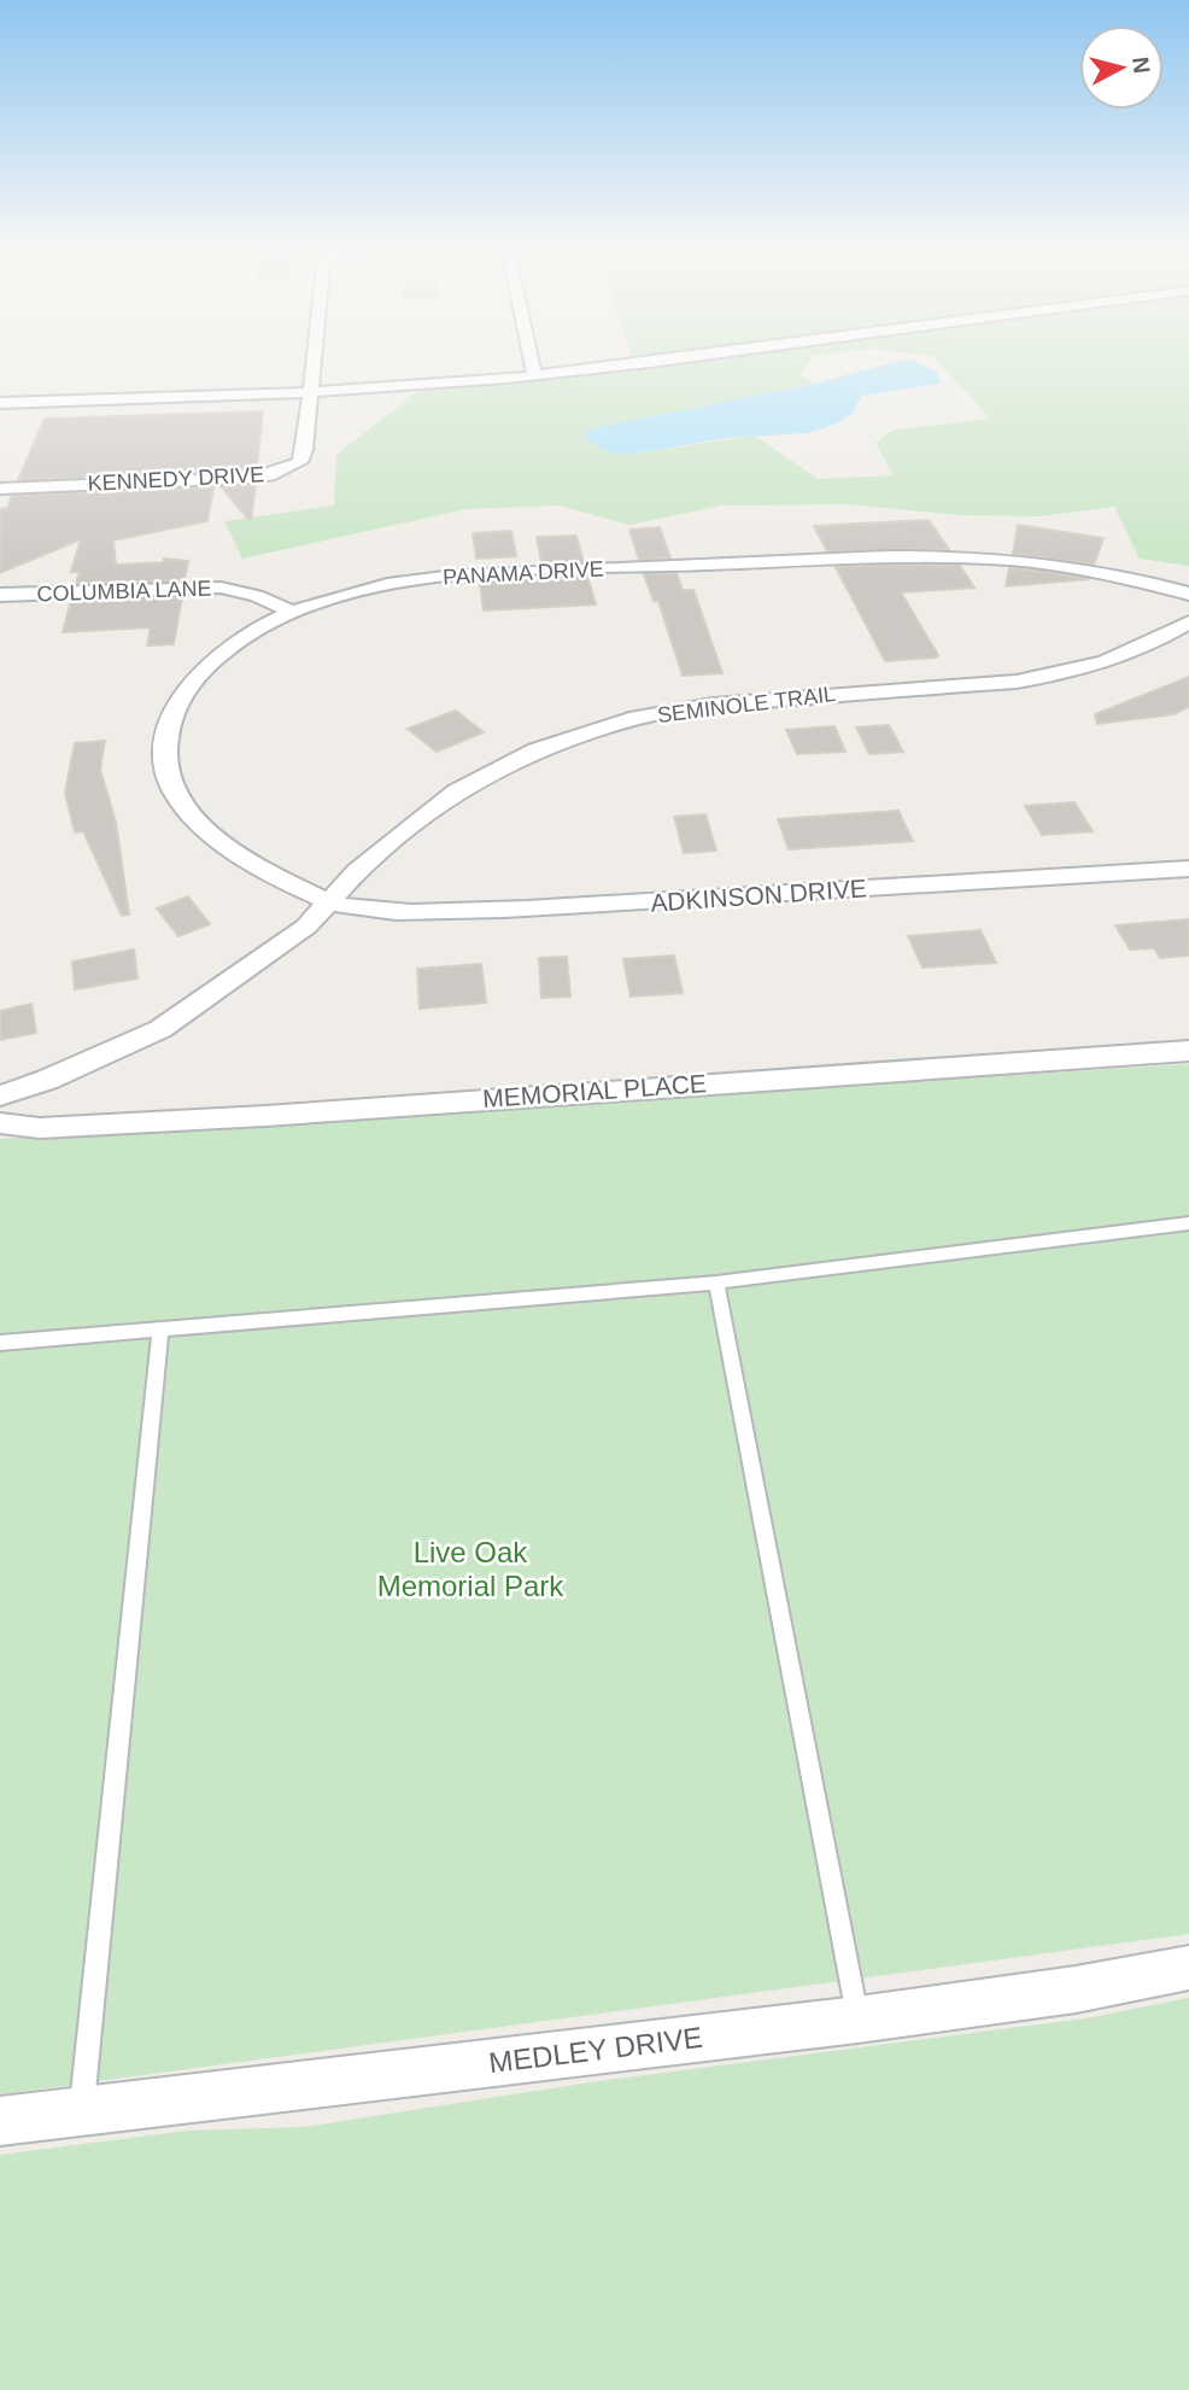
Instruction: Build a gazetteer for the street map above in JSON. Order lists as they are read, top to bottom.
{
  "streets": {
    "street": [
      "KENNEDY DRIVE",
      "PANAMA DRIVE",
      "COLUMBIA LANE",
      "SEMINOLE TRAIL",
      "ADKINSON DRIVE",
      "MEMORIAL PLACE",
      "MEDLEY DRIVE"
    ]
  },
  "crossings": [
    ["PANAMA DRIVE", "COLUMBIA LANE"],
    ["PANAMA DRIVE", "SEMINOLE TRAIL"],
    ["PANAMA DRIVE", "ADKINSON DRIVE"],
    ["SEMINOLE TRAIL", "ADKINSON DRIVE"]
  ],
  "parks": ["Live Oak Memorial Park"],
  "north": "right"
}
